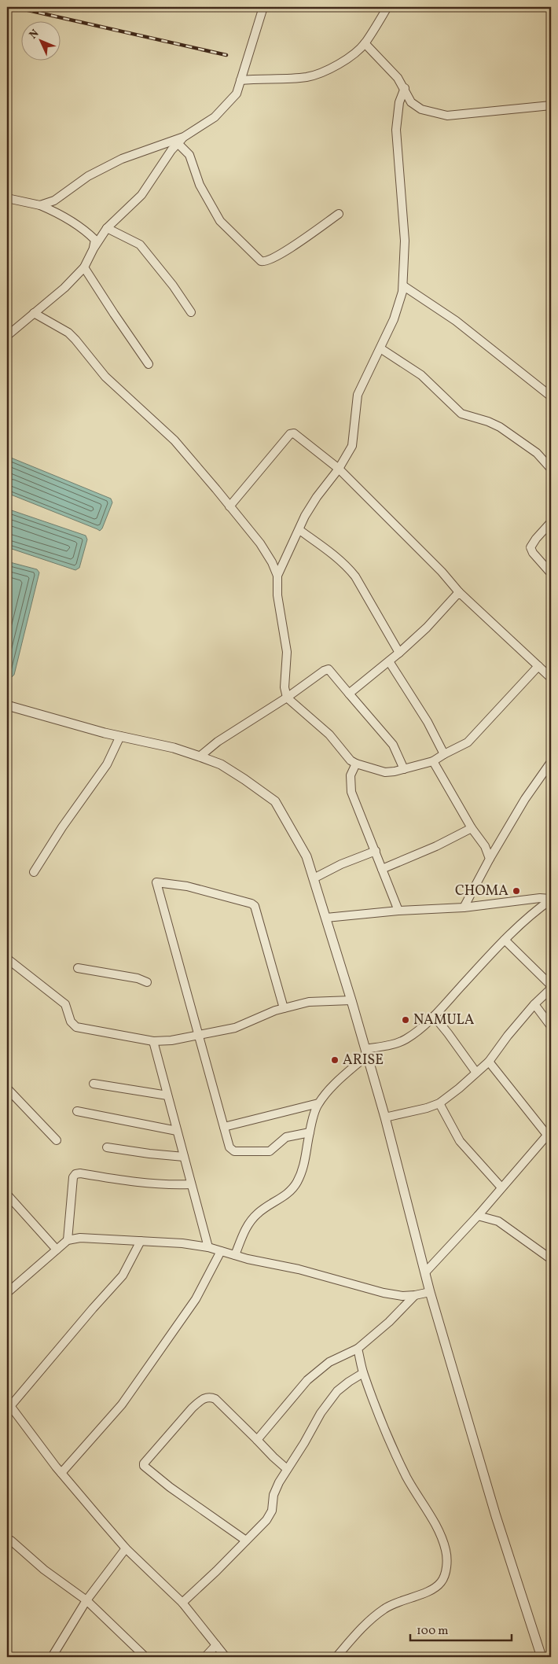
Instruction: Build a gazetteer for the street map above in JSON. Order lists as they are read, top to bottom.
{
  "places": ["CHOMA", "NAMULA", "ARISE"],
  "scale_bar": "100 m",
  "north": "top left"
}
